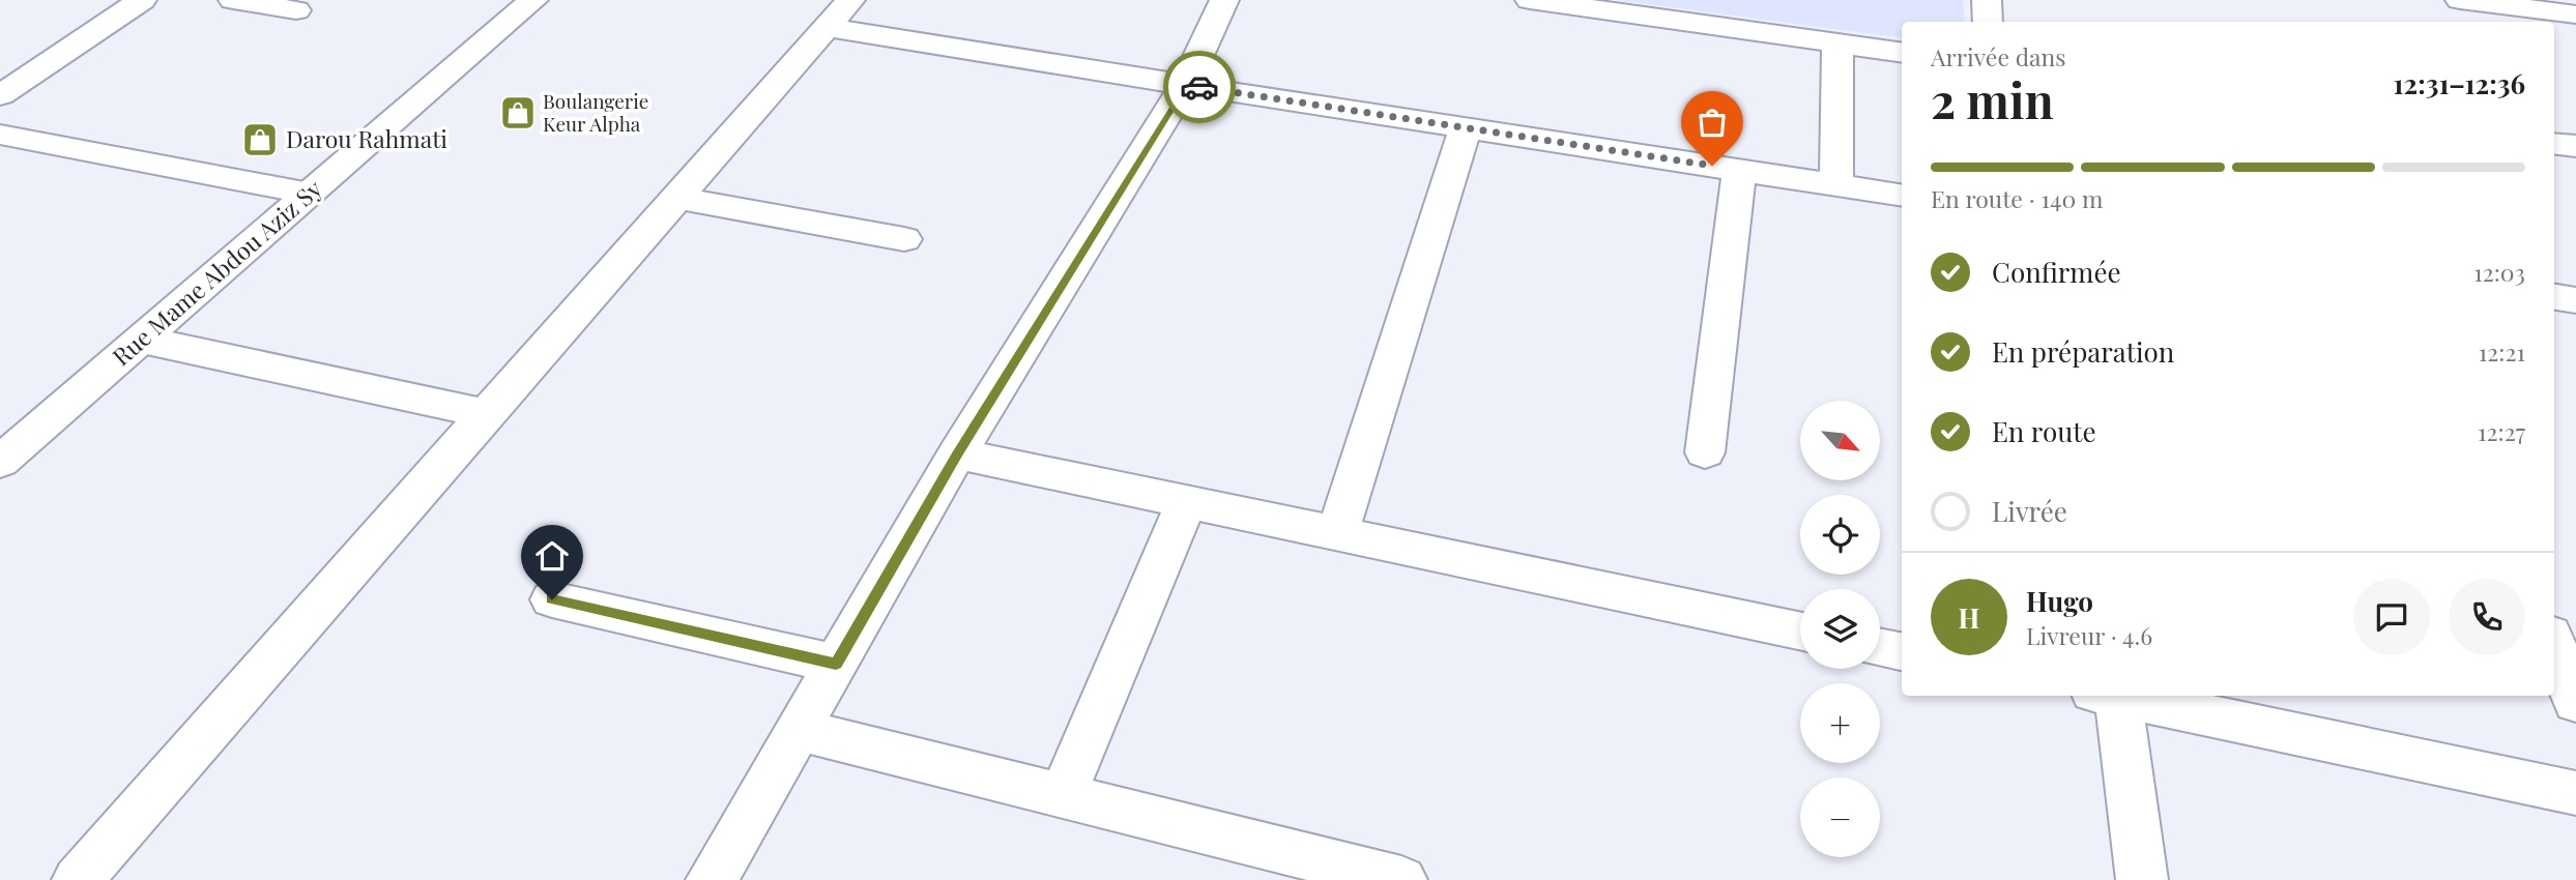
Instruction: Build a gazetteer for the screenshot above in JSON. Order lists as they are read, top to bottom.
{
  "streets": {
    "street": ["Rue Mame Abdou Aziz Sy"]
  },
  "places": {
    "shop": ["Boulangerie Keur Alpha", "Darou Rahmati"]
  },
  "north": "bottom right",
  "page": {
    "heading": ["2 min", "Arrivée dans", "12:31–12:36"],
    "panel": ["Hugo", "Livreur · 4.6"],
    "bar": "En route · 140 m",
    "list": [
      ["Confirmée", "12:03"],
      ["En préparation", "12:21"],
      ["En route", "12:27"],
      "Livrée"
    ],
    "map_buttons": ["+", "−"],
    "round": "H"
  }
}
